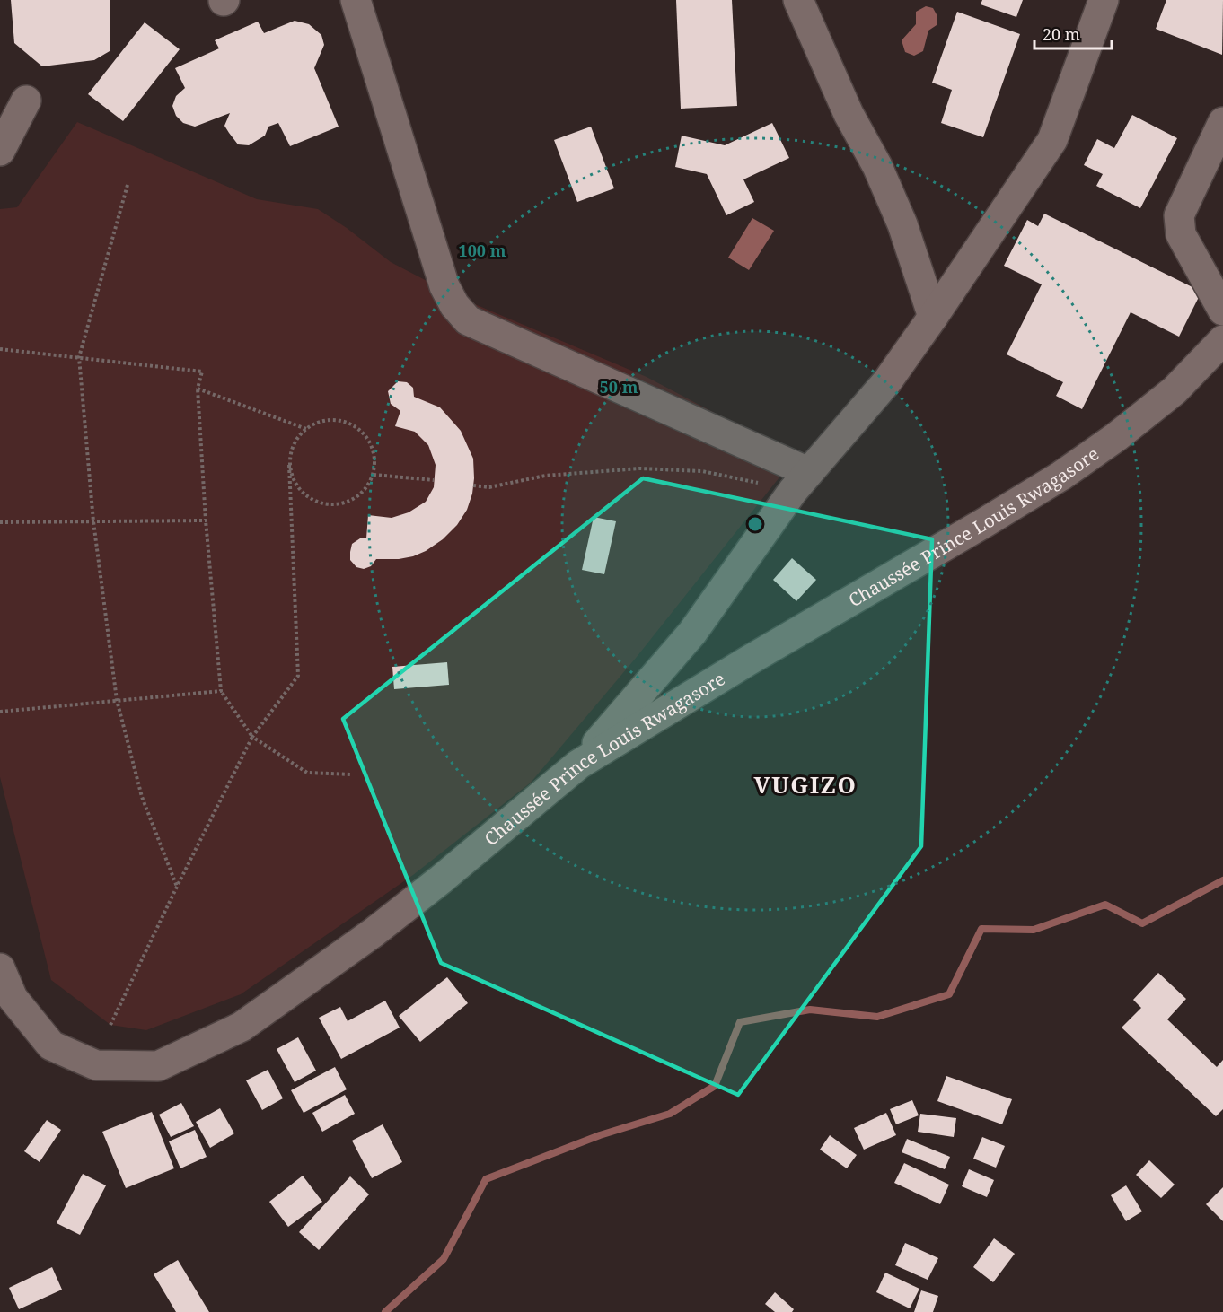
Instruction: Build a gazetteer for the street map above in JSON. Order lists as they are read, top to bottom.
{
  "streets": {
    "street": ["Chaussée Prince Louis Rwagasore"]
  },
  "districts": ["VUGIZO"],
  "scale_bar": "20 m",
  "rings": ["100 m", "50 m"]
}
